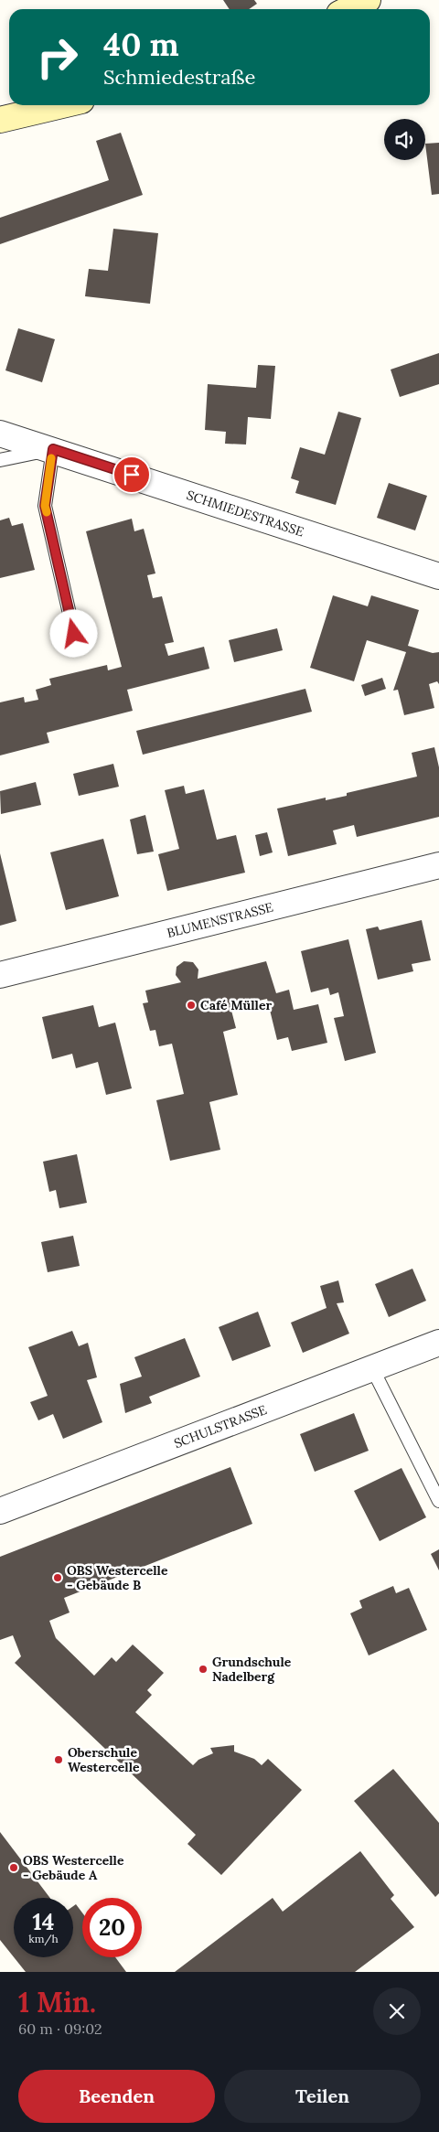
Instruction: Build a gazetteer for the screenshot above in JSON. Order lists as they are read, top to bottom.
{
  "streets": {
    "street": ["SCHMIEDESTRASSE", "BLUMENSTRASSE", "SCHULSTRASSE"]
  },
  "places": [
    "Café Müller",
    "OBS Westercelle - Gebäude B",
    "Grundschule Nadelberg",
    "Oberschule Westercelle",
    "OBS Westercelle - Gebäude A"
  ],
  "page": {
    "turn": ["40 m", "Schmiedestraße"],
    "speed": "14 km/h",
    "limit": "20",
    "heading": ["1 Min.", "60 m · 09:02"],
    "buttons": ["Beenden", "Teilen"]
  }
}
